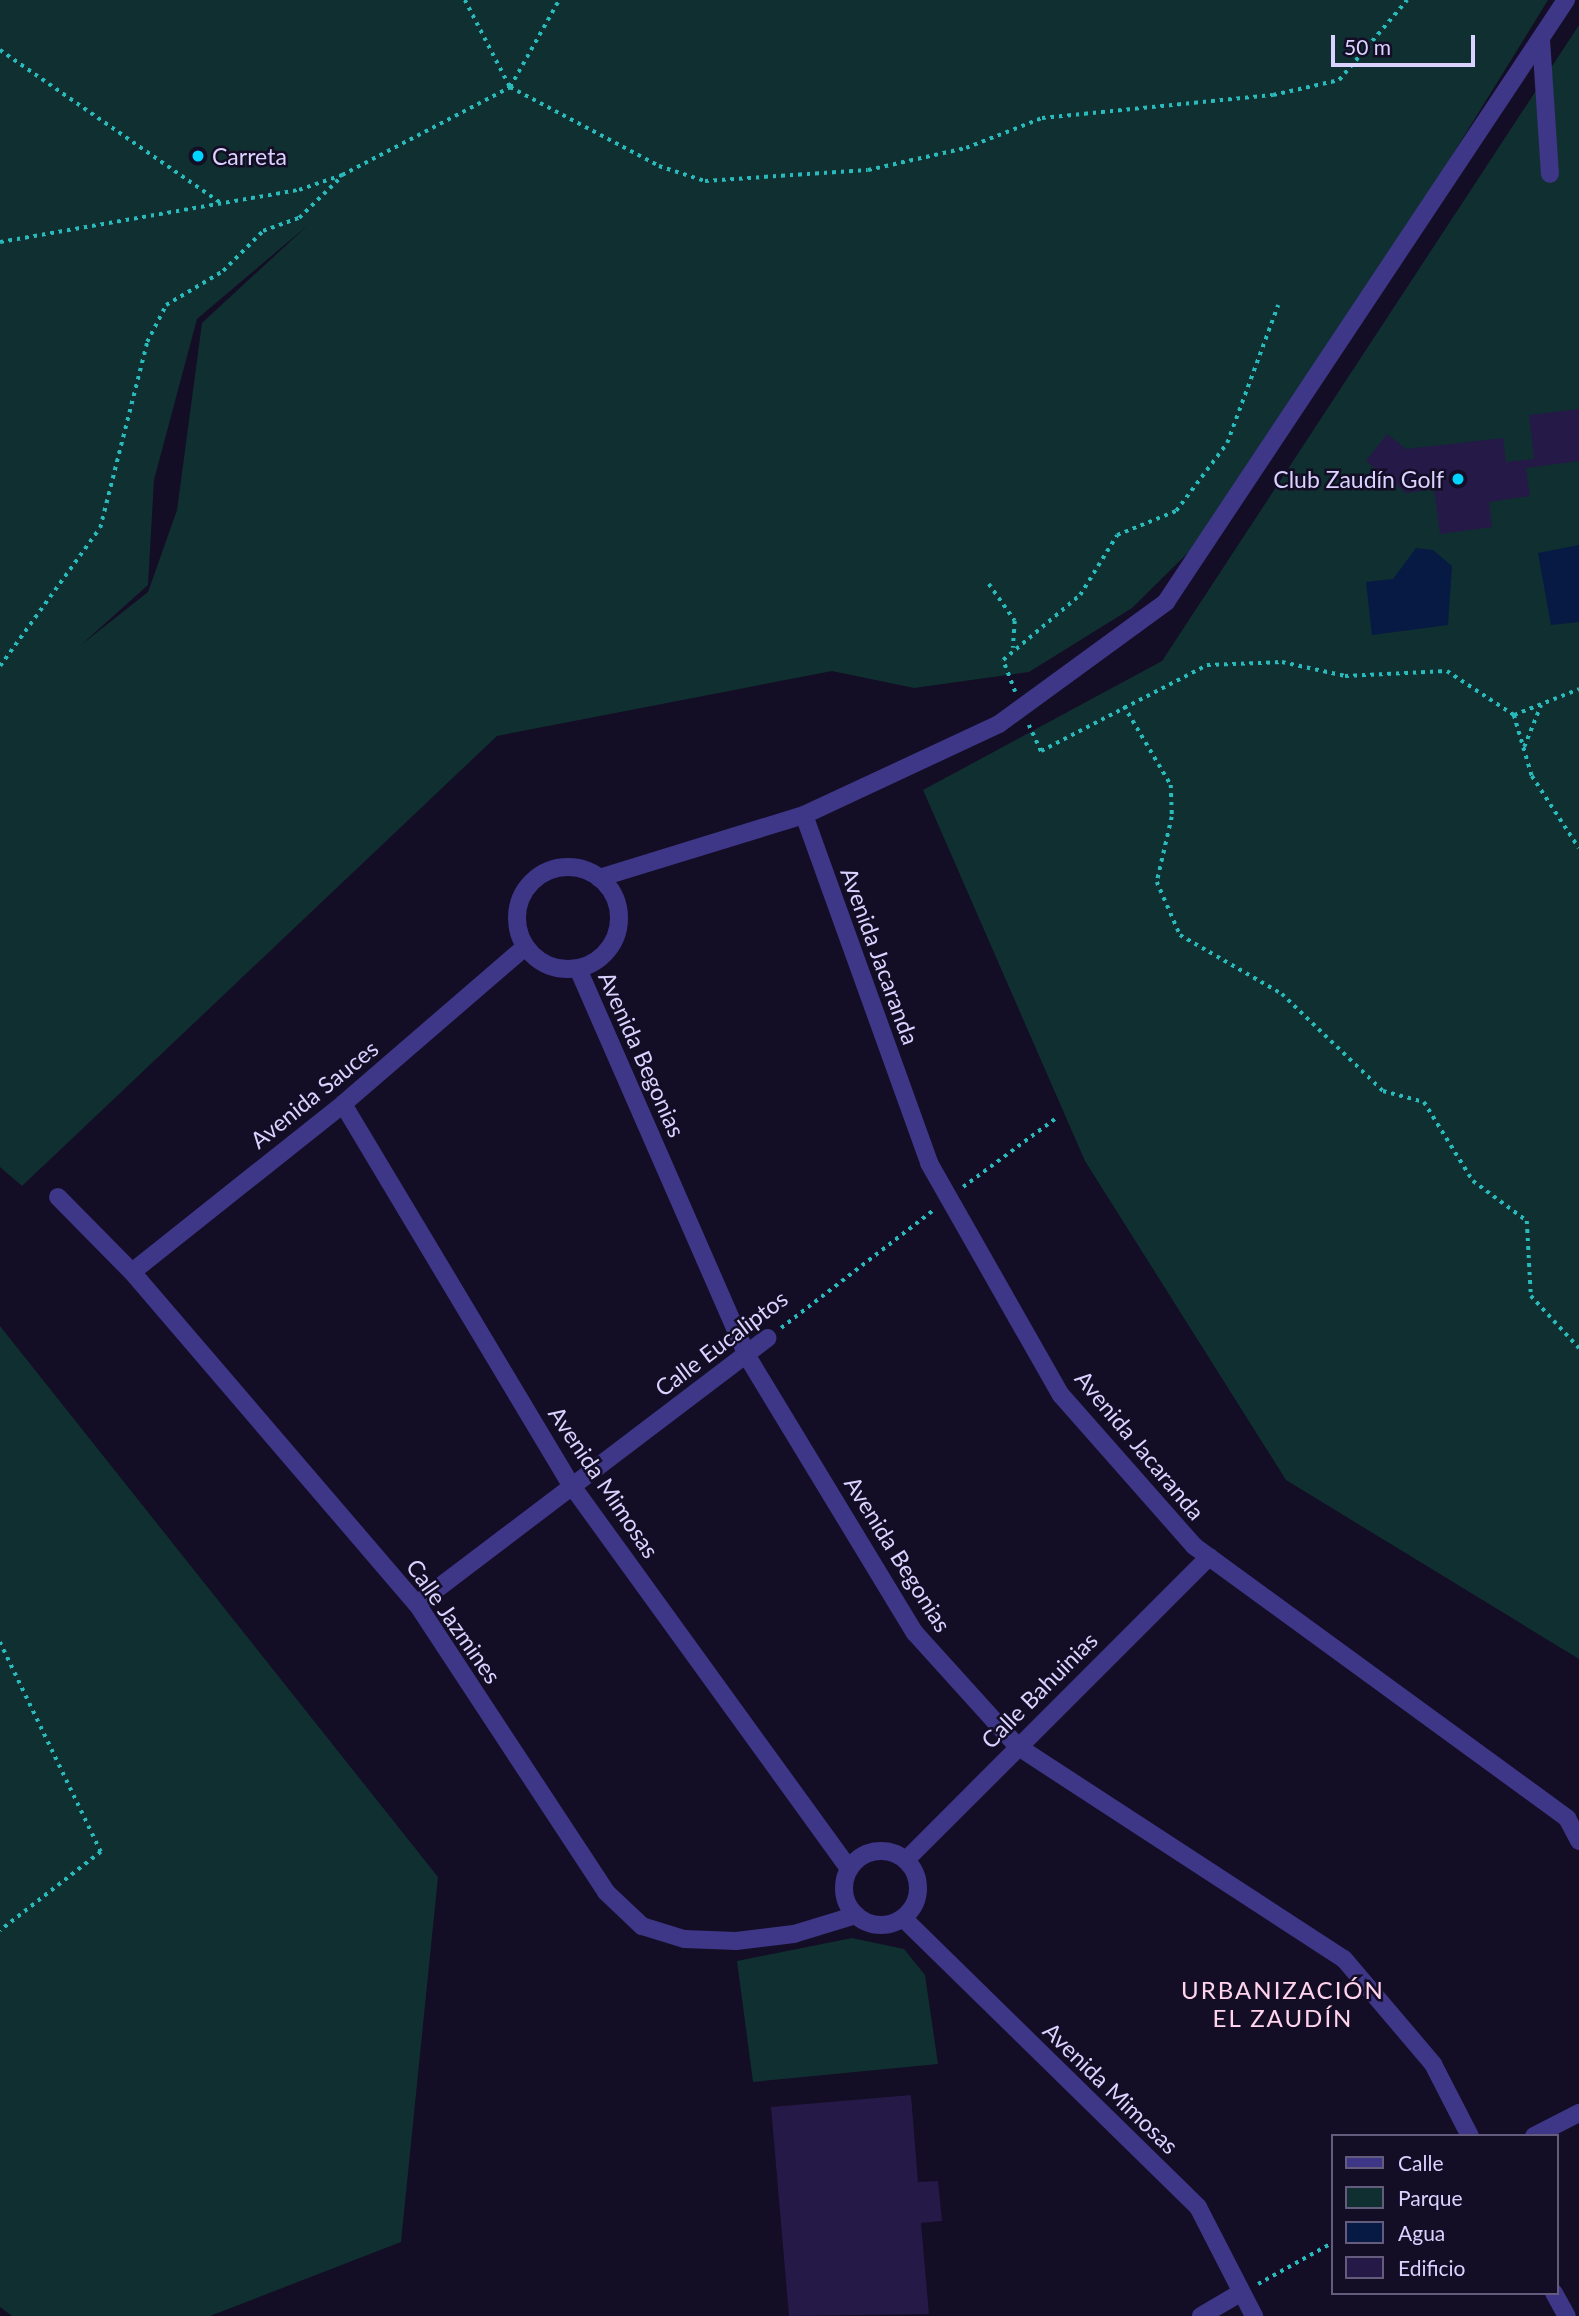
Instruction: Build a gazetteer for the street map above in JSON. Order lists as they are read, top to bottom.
{
  "streets": {
    "street": [
      "Avenida Jacaranda",
      "Avenida Begonias",
      "Avenida Sauces",
      "Calle Eucaliptos",
      "Avenida Mimosas",
      "Calle Jazmines",
      "Calle Bahuinias"
    ]
  },
  "crossings": [
    ["Avenida Jacaranda", "Calle Eucaliptos"],
    ["Avenida Jacaranda", "Calle Bahuinias"],
    ["Avenida Begonias", "Avenida Sauces"],
    ["Avenida Begonias", "Calle Eucaliptos"],
    ["Avenida Begonias", "Calle Bahuinias"],
    ["Avenida Sauces", "Avenida Mimosas"],
    ["Avenida Sauces", "Calle Jazmines"],
    ["Calle Eucaliptos", "Avenida Mimosas"],
    ["Calle Eucaliptos", "Calle Jazmines"],
    ["Avenida Mimosas", "Calle Jazmines"],
    ["Avenida Mimosas", "Calle Bahuinias"],
    ["Calle Jazmines", "Calle Bahuinias"]
  ],
  "districts": ["URBANIZACIÓN EL ZAUDÍN"],
  "places": ["Carreta", "Club Zaudín Golf"],
  "legend": [
    "Calle",
    "Parque",
    "Agua",
    "Edificio"
  ],
  "scale_bar": "50 m"
}
